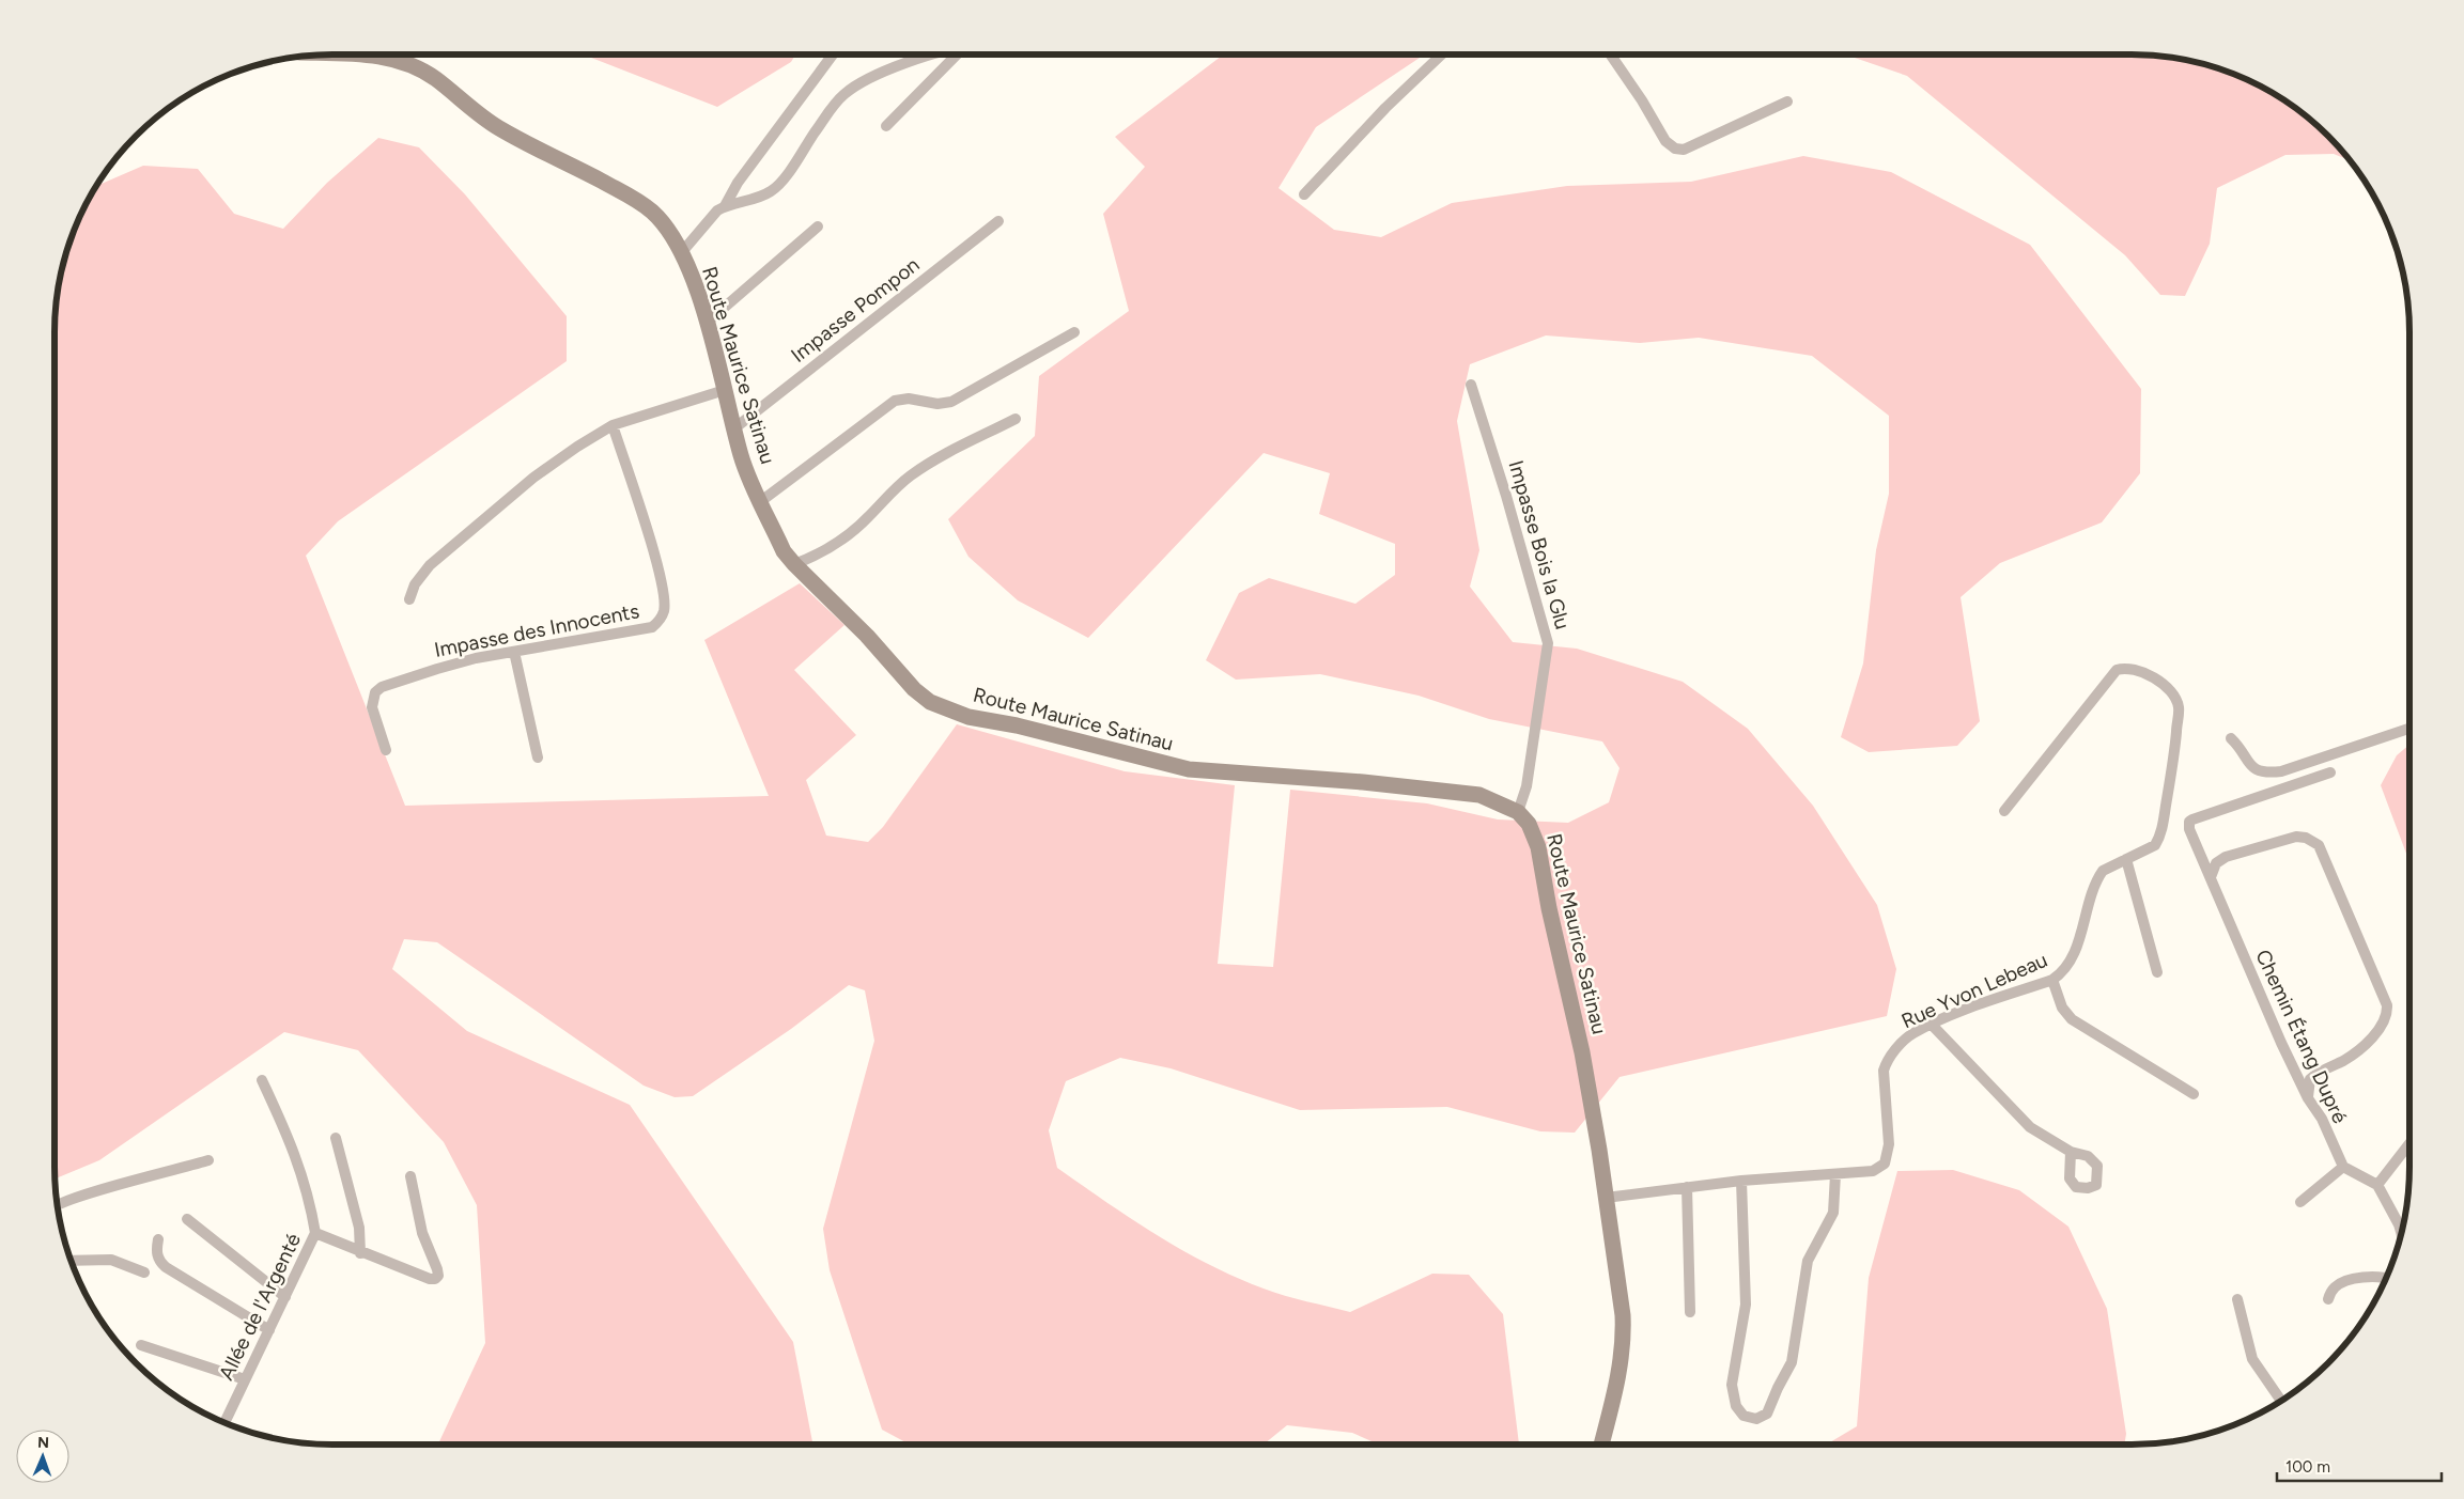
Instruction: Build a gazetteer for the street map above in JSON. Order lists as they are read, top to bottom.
{
  "streets": {
    "main road": ["Route Maurice Satinau"],
    "street": [
      "Impasse Pompon",
      "Impasse Bois la Glu",
      "Impasse des Innocents",
      "Rue Yvon Lebeau",
      "Chemin Étang Dupré",
      "Allée de l'Argenté"
    ]
  },
  "crossings": [
    ["Impasse Pompon", "Route Maurice Satinau"],
    ["Route Maurice Satinau", "Impasse Bois la Glu"],
    ["Route Maurice Satinau", "Rue Yvon Lebeau"]
  ],
  "scale_bar": "100 m",
  "north": "top"
}
